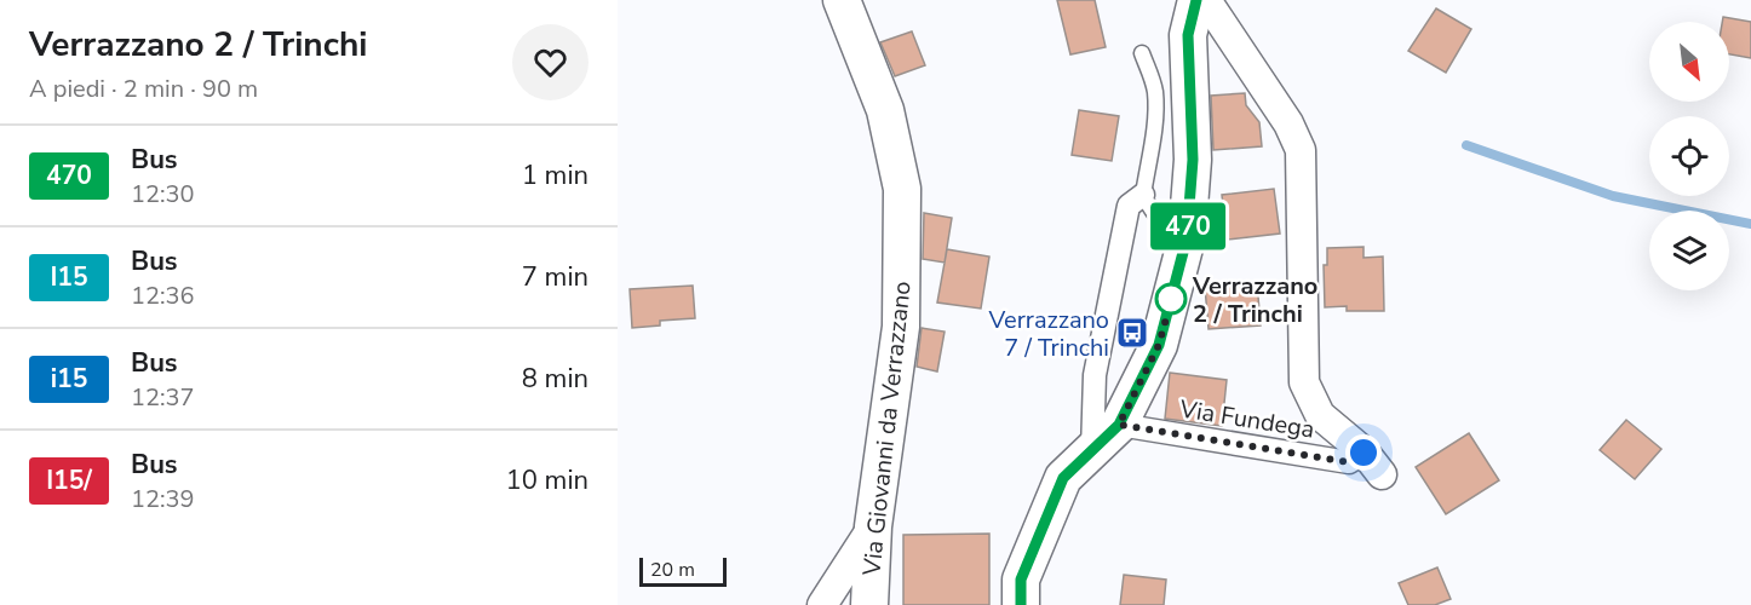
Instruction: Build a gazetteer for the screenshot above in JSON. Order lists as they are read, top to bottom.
{
  "streets": {
    "street": ["Via Fundega", "Via Giovanni da Verrazzano"]
  },
  "places": {
    "other": ["Verrazzano 2 / Trinchi"],
    "bus stop": ["Verrazzano 7 / Trinchi"]
  },
  "lines": ["bus line 470"],
  "scale_bar": "20 m",
  "north": "bottom right",
  "page": {
    "heading": ["Verrazzano 2 / Trinchi", "A piedi · 2 min · 90 m"],
    "on_map": "470",
    "list": [
      {
        "mark": "470",
        "name": "Bus",
        "note": "12:30",
        "value": "1 min"
      },
      {
        "mark": "I15",
        "name": "Bus",
        "note": "12:36",
        "value": "7 min"
      },
      {
        "mark": "i15",
        "name": "Bus",
        "note": "12:37",
        "value": "8 min"
      },
      {
        "mark": "I15/",
        "name": "Bus",
        "note": "12:39",
        "value": "10 min"
      }
    ],
    "scale": "20 m"
  }
}
